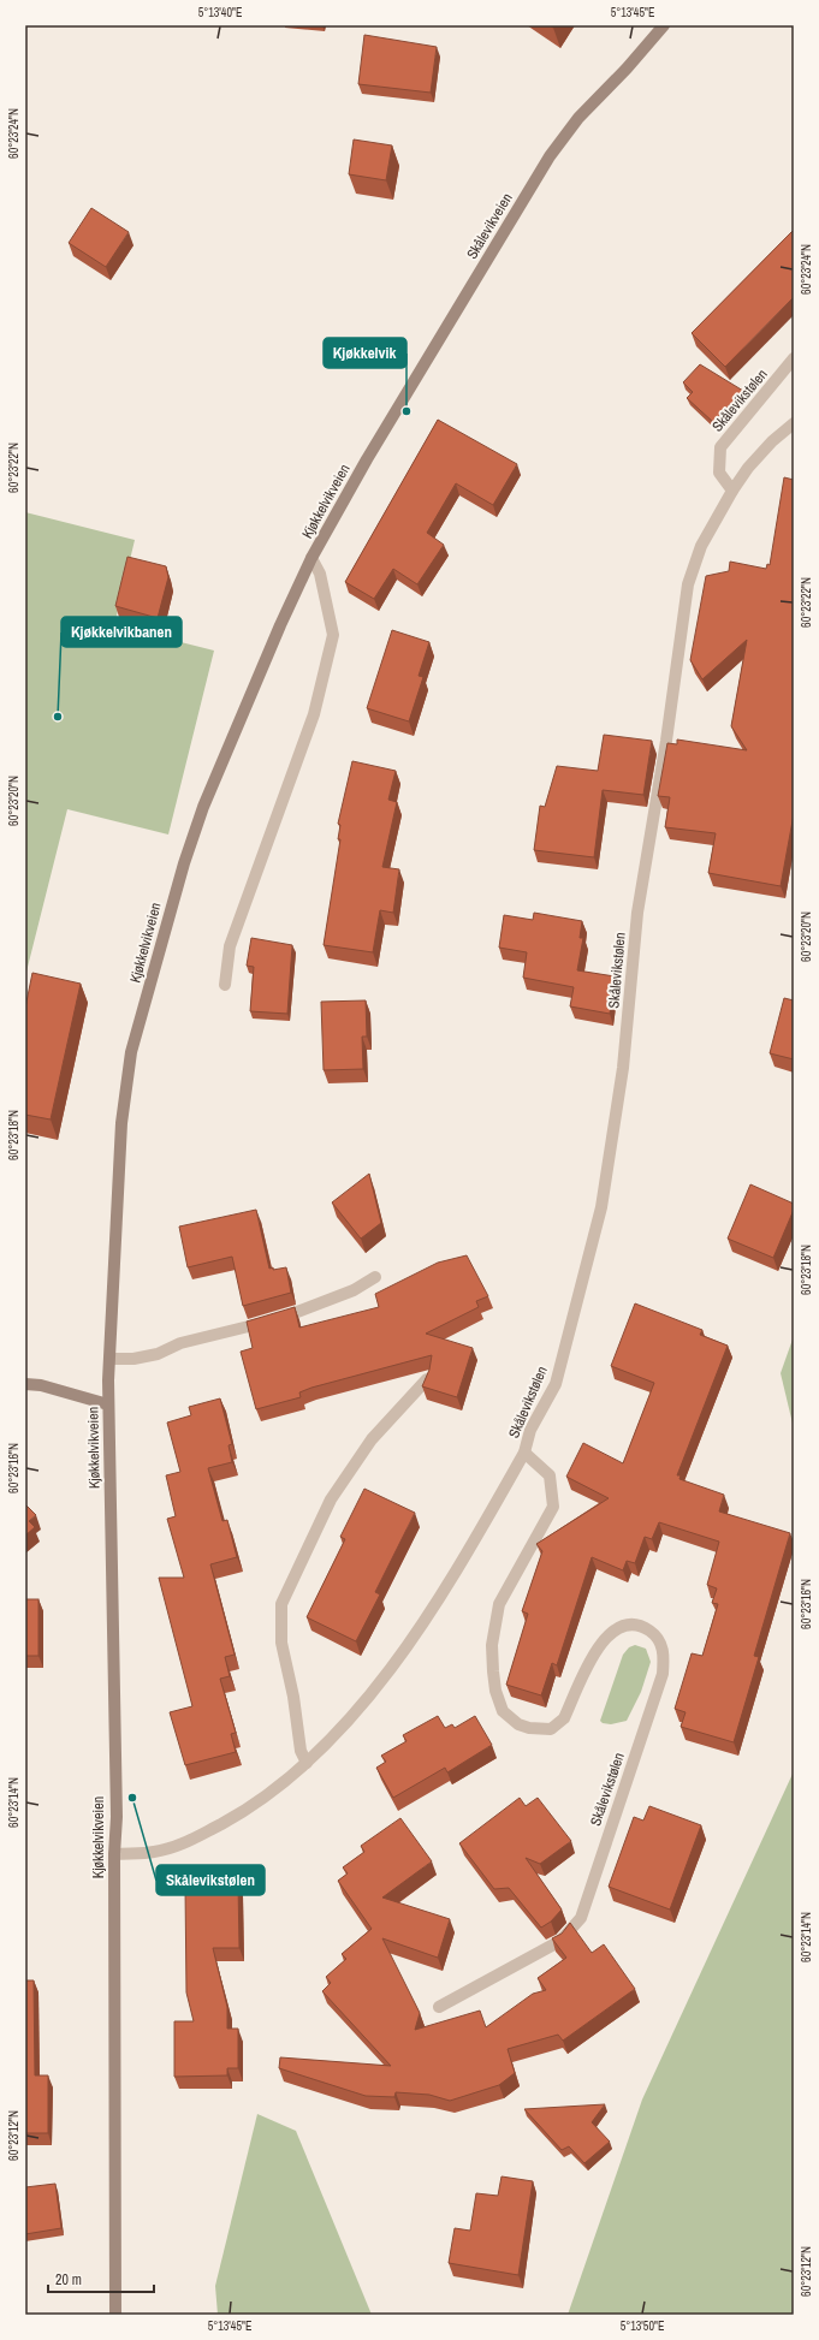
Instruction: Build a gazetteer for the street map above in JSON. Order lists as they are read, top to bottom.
{
  "streets": {
    "main road": ["Skålevikveien", "Kjøkkelvikveien"],
    "street": ["Skålevikstølen"]
  },
  "crossings": [
    ["Skålevikveien", "Kjøkkelvikveien"],
    ["Skålevikstølen", "Kjøkkelvikveien"]
  ],
  "places": ["Kjøkkelvik", "Kjøkkelvikbanen", "Skålevikstølen"],
  "scale_bar": "20 m",
  "coordinates": [
    "5°13'40\"E",
    "5°13'45\"E",
    "60°23'24\"N",
    "60°23'22\"N",
    "60°23'20\"N",
    "60°23'18\"N",
    "60°23'16\"N",
    "60°23'14\"N",
    "60°23'12\"N",
    "5°13'50\"E"
  ]
}
